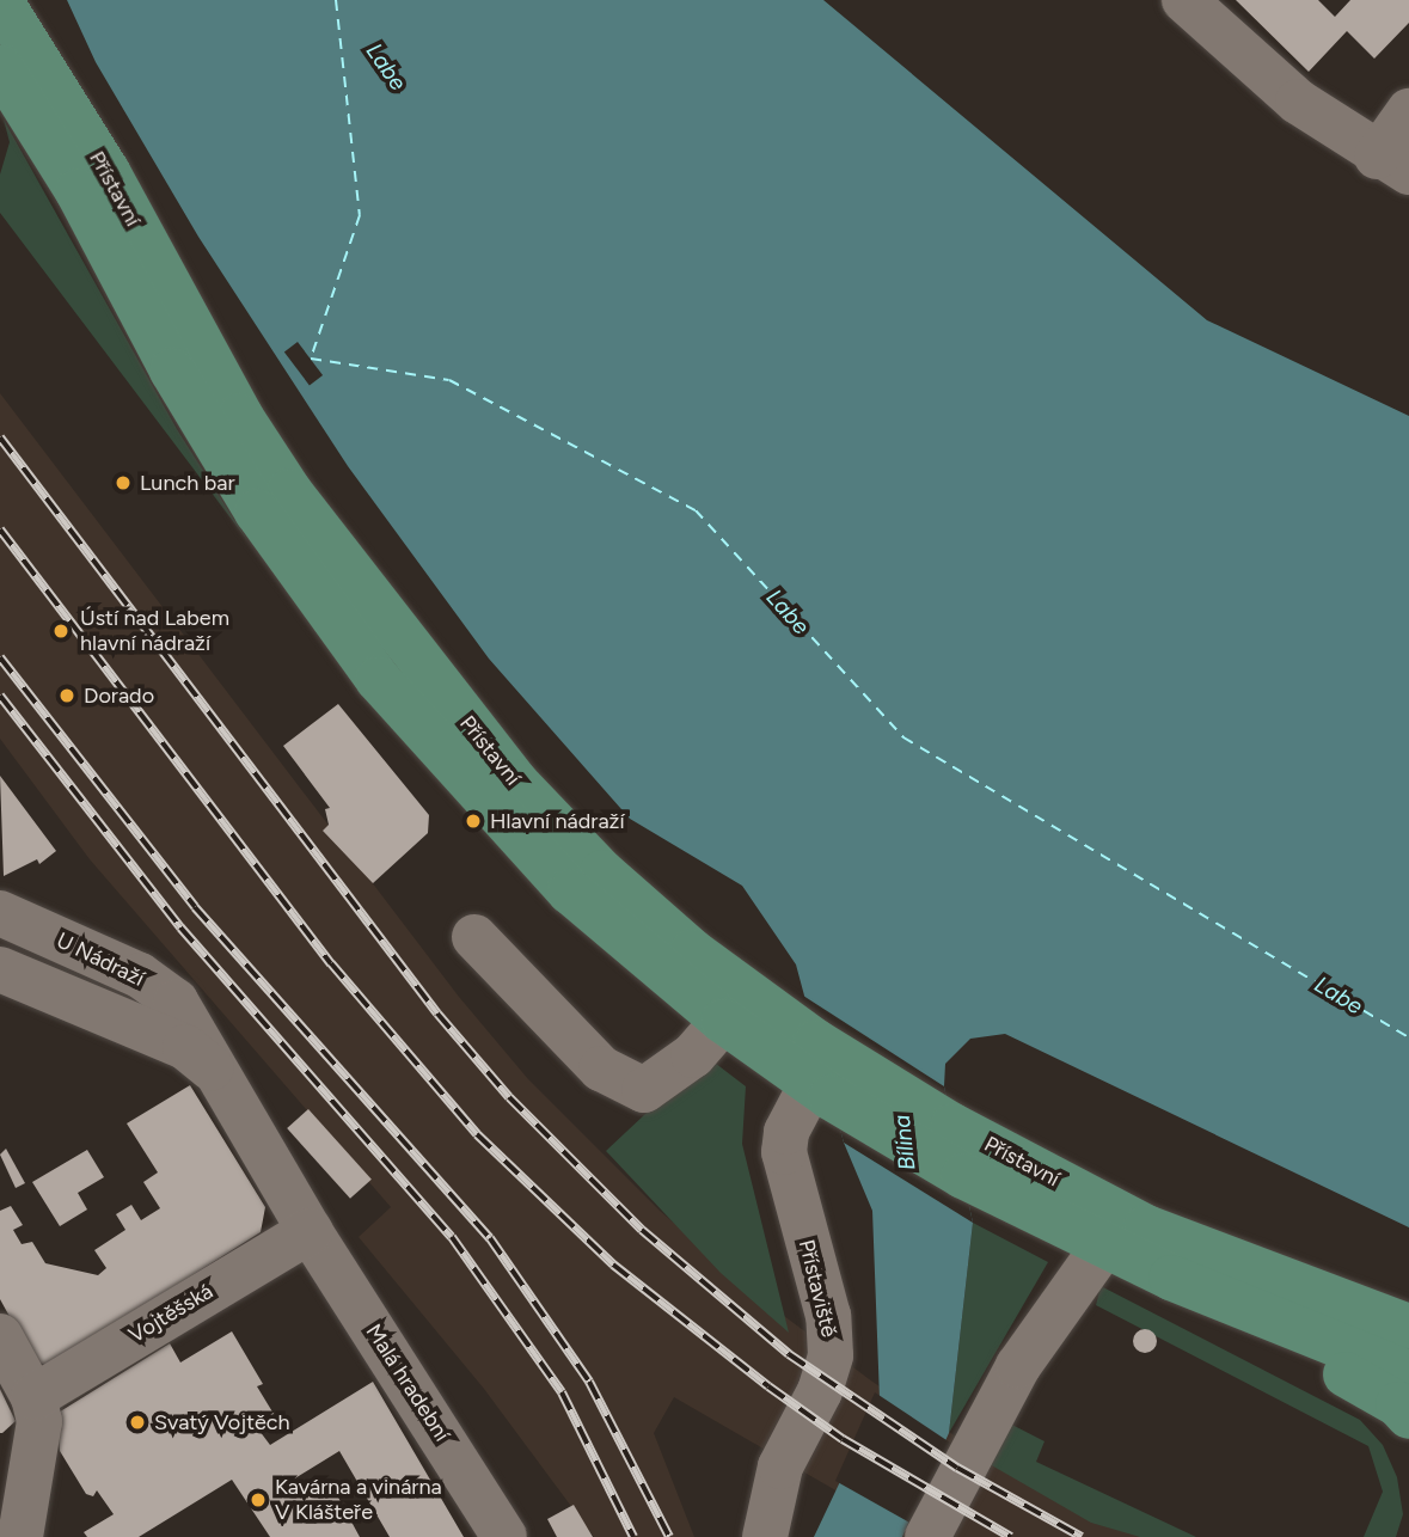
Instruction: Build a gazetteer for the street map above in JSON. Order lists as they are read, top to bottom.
{
  "streets": {
    "main road": ["Přístavní"],
    "street": [
      "U Nádraží",
      "Přístaviště",
      "Vojtěšská",
      "Malá hradební"
    ]
  },
  "crossings": [
    ["Přístavní", "Přístaviště"],
    ["U Nádraží", "Vojtěšská"],
    ["U Nádraží", "Malá hradební"],
    ["Vojtěšská", "Malá hradební"]
  ],
  "water": ["Labe", "Bílina"],
  "places": [
    "Lunch bar",
    "Ústí nad Labem hlavní nádraží",
    "Dorado",
    "Hlavní nádraží",
    "Svatý Vojtěch",
    "Kavárna a vinárna V Klášteře"
  ]
}
